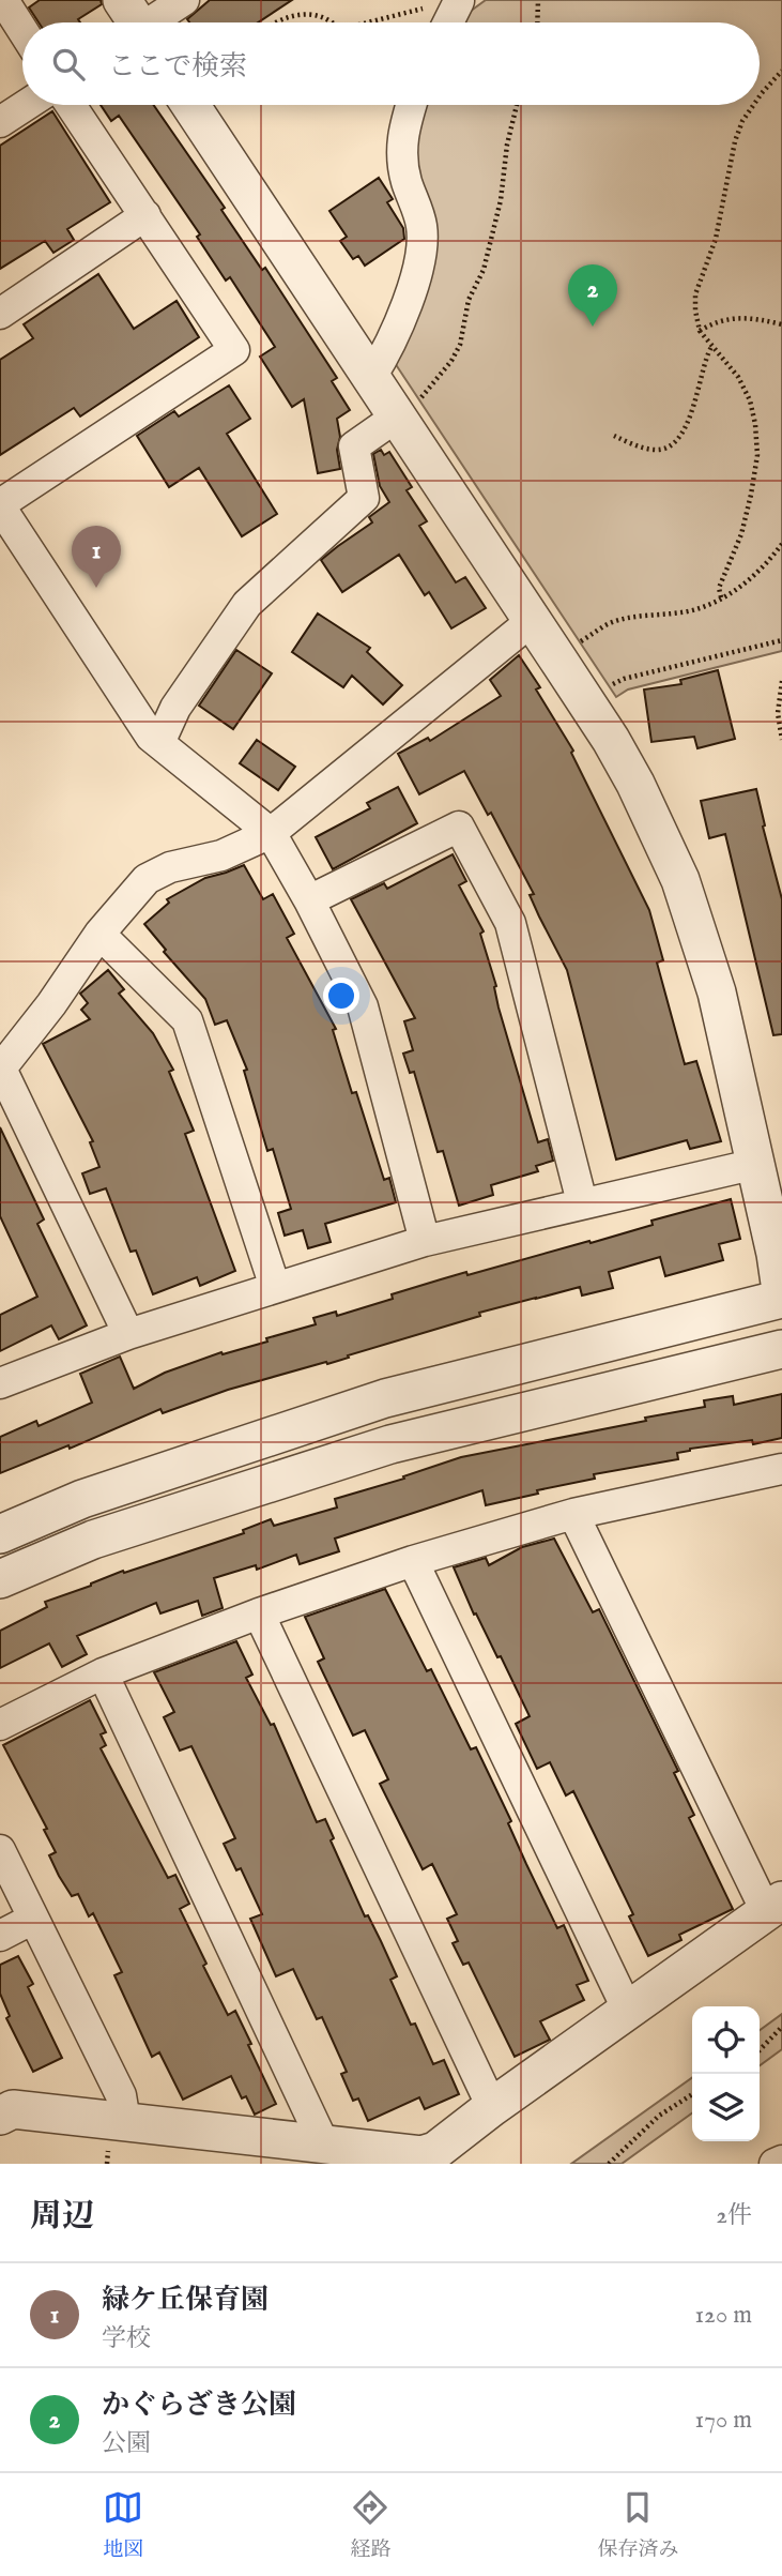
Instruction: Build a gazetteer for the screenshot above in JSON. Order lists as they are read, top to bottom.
{
  "page": {
    "search": "ここで検索",
    "pins": ["2", "1"],
    "heading": ["周辺", "2件"],
    "list": [
      {
        "mark": "1",
        "name": "緑ケ丘保育園",
        "note": "学校",
        "value": "120 m"
      },
      {
        "mark": "2",
        "name": "かぐらざき公園",
        "note": "公園",
        "value": "170 m"
      }
    ],
    "nav": ["地図", "経路", "保存済み"]
  }
}
